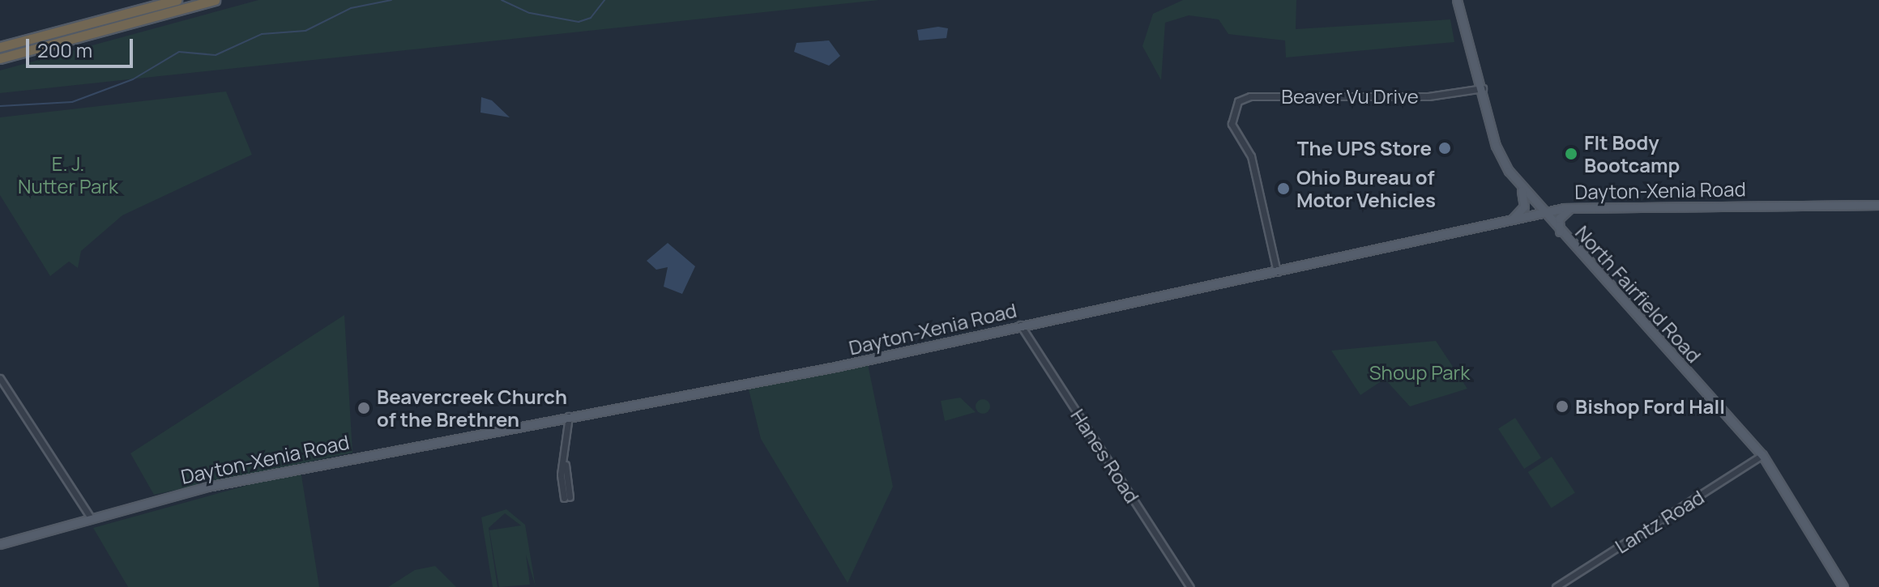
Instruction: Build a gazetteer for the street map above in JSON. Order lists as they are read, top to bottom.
{
  "streets": {
    "main road": ["Dayton-Xenia Road", "North Fairfield Road"],
    "street": ["Beaver Vu Drive", "Hanes Road", "Lantz Road"]
  },
  "crossings": [
    ["Beaver Vu Drive", "Dayton-Xenia Road"],
    ["Beaver Vu Drive", "North Fairfield Road"],
    ["Dayton-Xenia Road", "North Fairfield Road"],
    ["Dayton-Xenia Road", "Hanes Road"],
    ["North Fairfield Road", "Lantz Road"]
  ],
  "parks": ["E. J. Nutter Park", "Shoup Park"],
  "places": [
    "The UPS Store",
    "FIt Body Bootcamp",
    "Ohio Bureau of Motor Vehicles",
    "Bishop Ford Hall",
    "Beavercreek Church of the Brethren"
  ],
  "scale_bar": "200 m"
}
